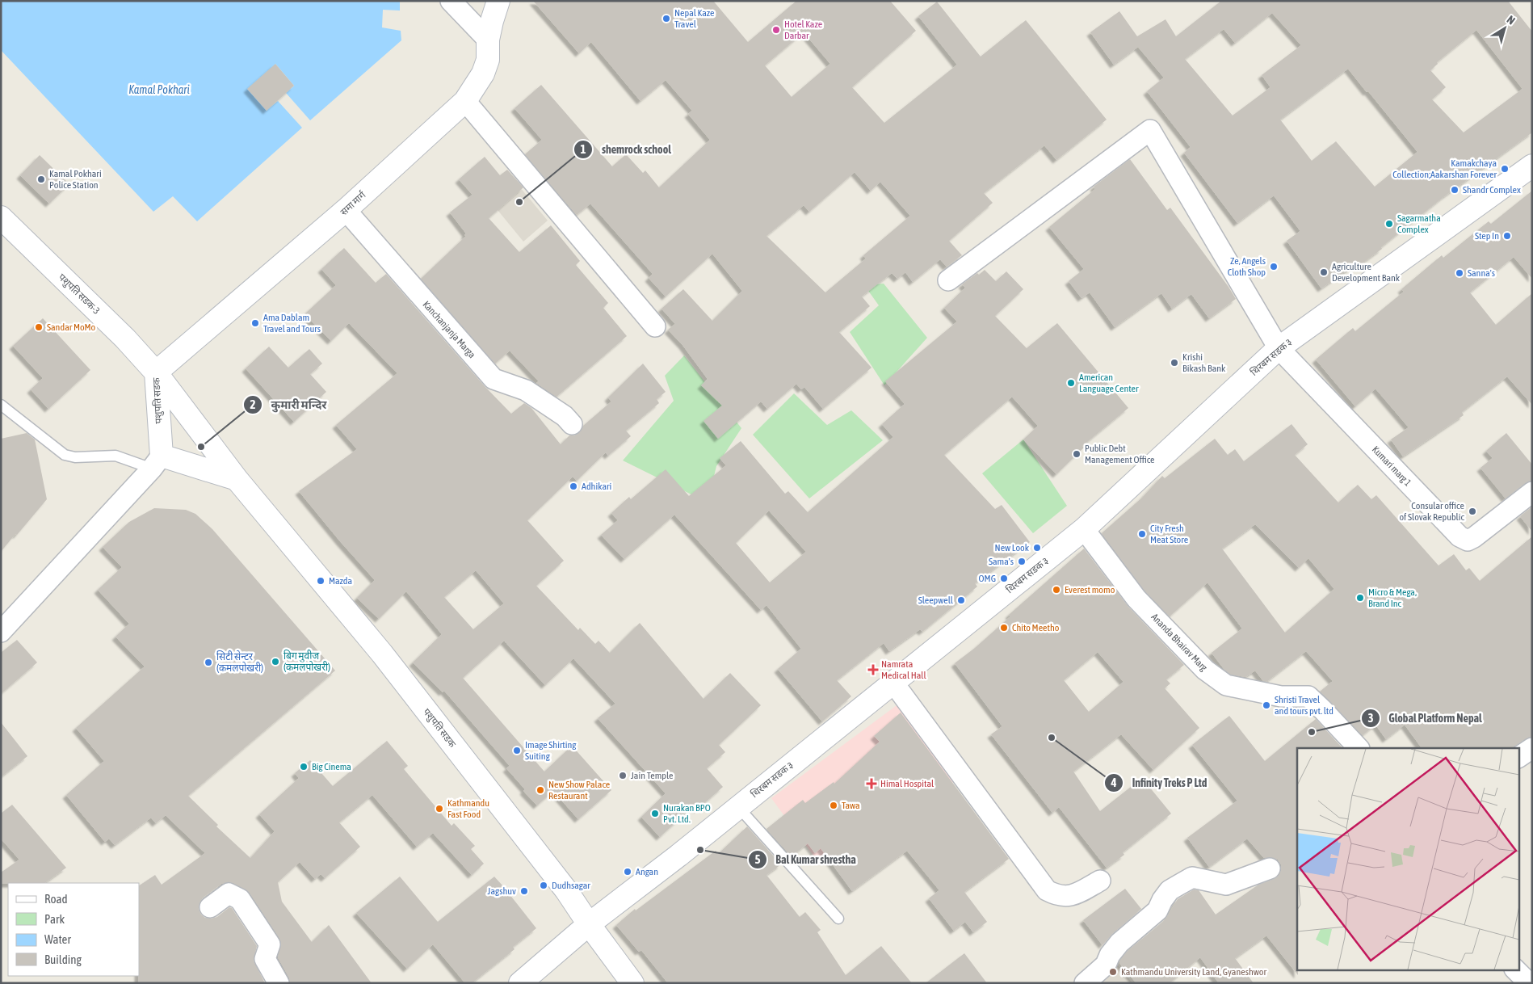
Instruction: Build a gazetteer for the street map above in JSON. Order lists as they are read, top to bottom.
{
  "streets": {
    "main road": [
      "समा मार्ग",
      "पशुपति सडक-3",
      "थिरबम सडक ३",
      "पशुपति सडक"
    ],
    "street": ["Kanchanjanja Marga", "Kumari marg 1", "Ananda Bhairav Marg"]
  },
  "crossings": [
    ["समा मार्ग", "पशुपति सडक-3"],
    ["समा मार्ग", "Kanchanjanja Marga"],
    ["समा मार्ग", "पशुपति सडक"],
    ["पशुपति सडक-3", "पशुपति सडक"],
    ["थिरबम सडक ३", "पशुपति सडक"],
    ["थिरबम सडक ३", "Kumari marg 1"],
    ["थिरबम सडक ३", "Ananda Bhairav Marg"]
  ],
  "water": ["Kamal Pokhari"],
  "places": {
    "other": [
      "Nepal Kaze Travel",
      "Hotel Kaze Darbar",
      "Kamakchaya Collection;Aakarshan Forever",
      "Kamal Pokhari Police Station",
      "Shandr Complex",
      "shemrock school",
      "Sagarmatha Complex",
      "Step In",
      "Ze, Angels Cloth Shop",
      "Agriculture Development Bank",
      "Sanna's",
      "Ama Dablam Travel and Tours",
      "Sandar MoMo",
      "Krishi Bikash Bank",
      "American Language Center",
      "कुमारी मन्दिर",
      "Public Debt Management Office",
      "Adhikari",
      "Consular office of Slovak Republic",
      "City Fresh Meat Store",
      "New Look",
      "Sama's",
      "OMG",
      "Mazda",
      "Everest momo",
      "Micro & Mega, Brand Inc",
      "Sleepwell",
      "Chito Meetho",
      "बिग मुवीज (कमलपोखरी)",
      "सिटी सेन्टर (कमलपोखरी)",
      "Shristi Travel and tours pvt. ltd",
      "Global Platform Nepal",
      "Infinity Treks P Ltd",
      "Image Shirting Suiting",
      "Big Cinema",
      "Jain Temple",
      "New Show Palace Restaurant",
      "Tawa",
      "Kathmandu Fast Food",
      "Nurakan BPO Pvt. Ltd.",
      "Bal Kumar shrestha",
      "Angan",
      "Dudhsagar",
      "Jagshuv",
      "Kathmandu University Land, Gyaneshwor"
    ],
    "health": ["Namrata Medical Hall", "Himal Hospital"]
  },
  "legend": [
    "Road",
    "Park",
    "Water",
    "Building"
  ],
  "north": "top right"
}
